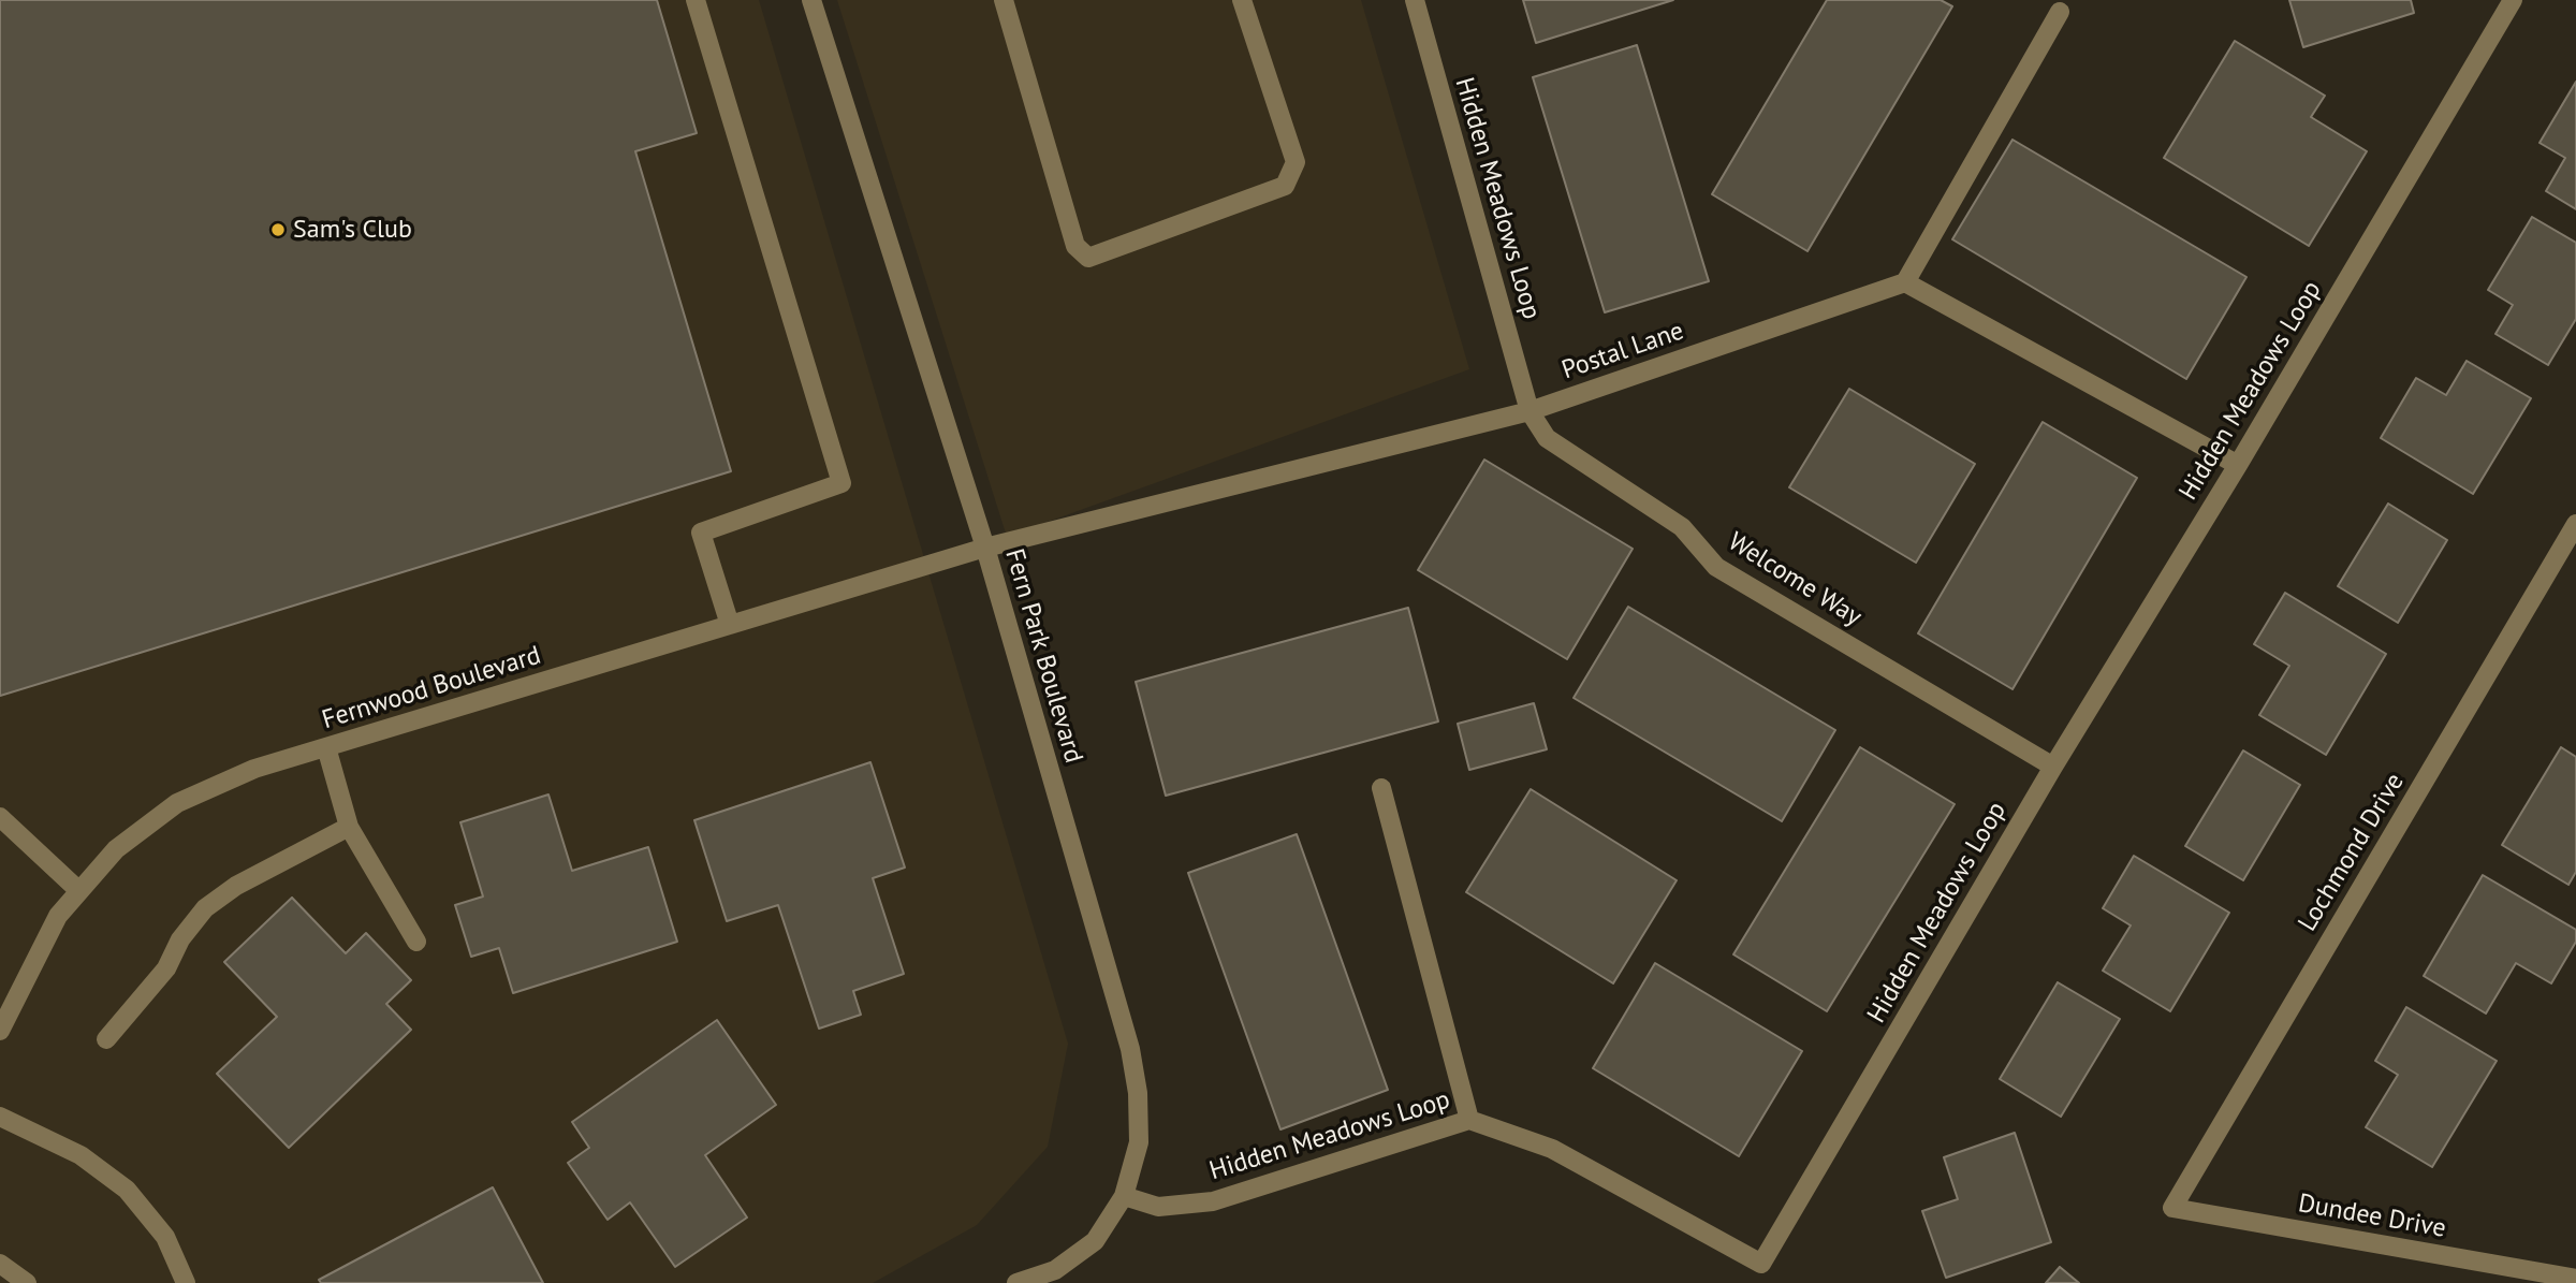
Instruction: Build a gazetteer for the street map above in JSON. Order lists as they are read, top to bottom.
{
  "streets": {
    "street": [
      "Hidden Meadows Loop",
      "Postal Lane",
      "Welcome Way",
      "Fern Park Boulevard",
      "Fernwood Boulevard",
      "Lochmond Drive",
      "Dundee Drive"
    ]
  },
  "crossings": [
    ["Hidden Meadows Loop", "Postal Lane"],
    ["Hidden Meadows Loop", "Welcome Way"],
    ["Hidden Meadows Loop", "Fern Park Boulevard"],
    ["Postal Lane", "Welcome Way"],
    ["Postal Lane", "Fern Park Boulevard"],
    ["Postal Lane", "Fernwood Boulevard"],
    ["Fern Park Boulevard", "Fernwood Boulevard"],
    ["Lochmond Drive", "Dundee Drive"]
  ],
  "places": ["Sam's Club"]
}
